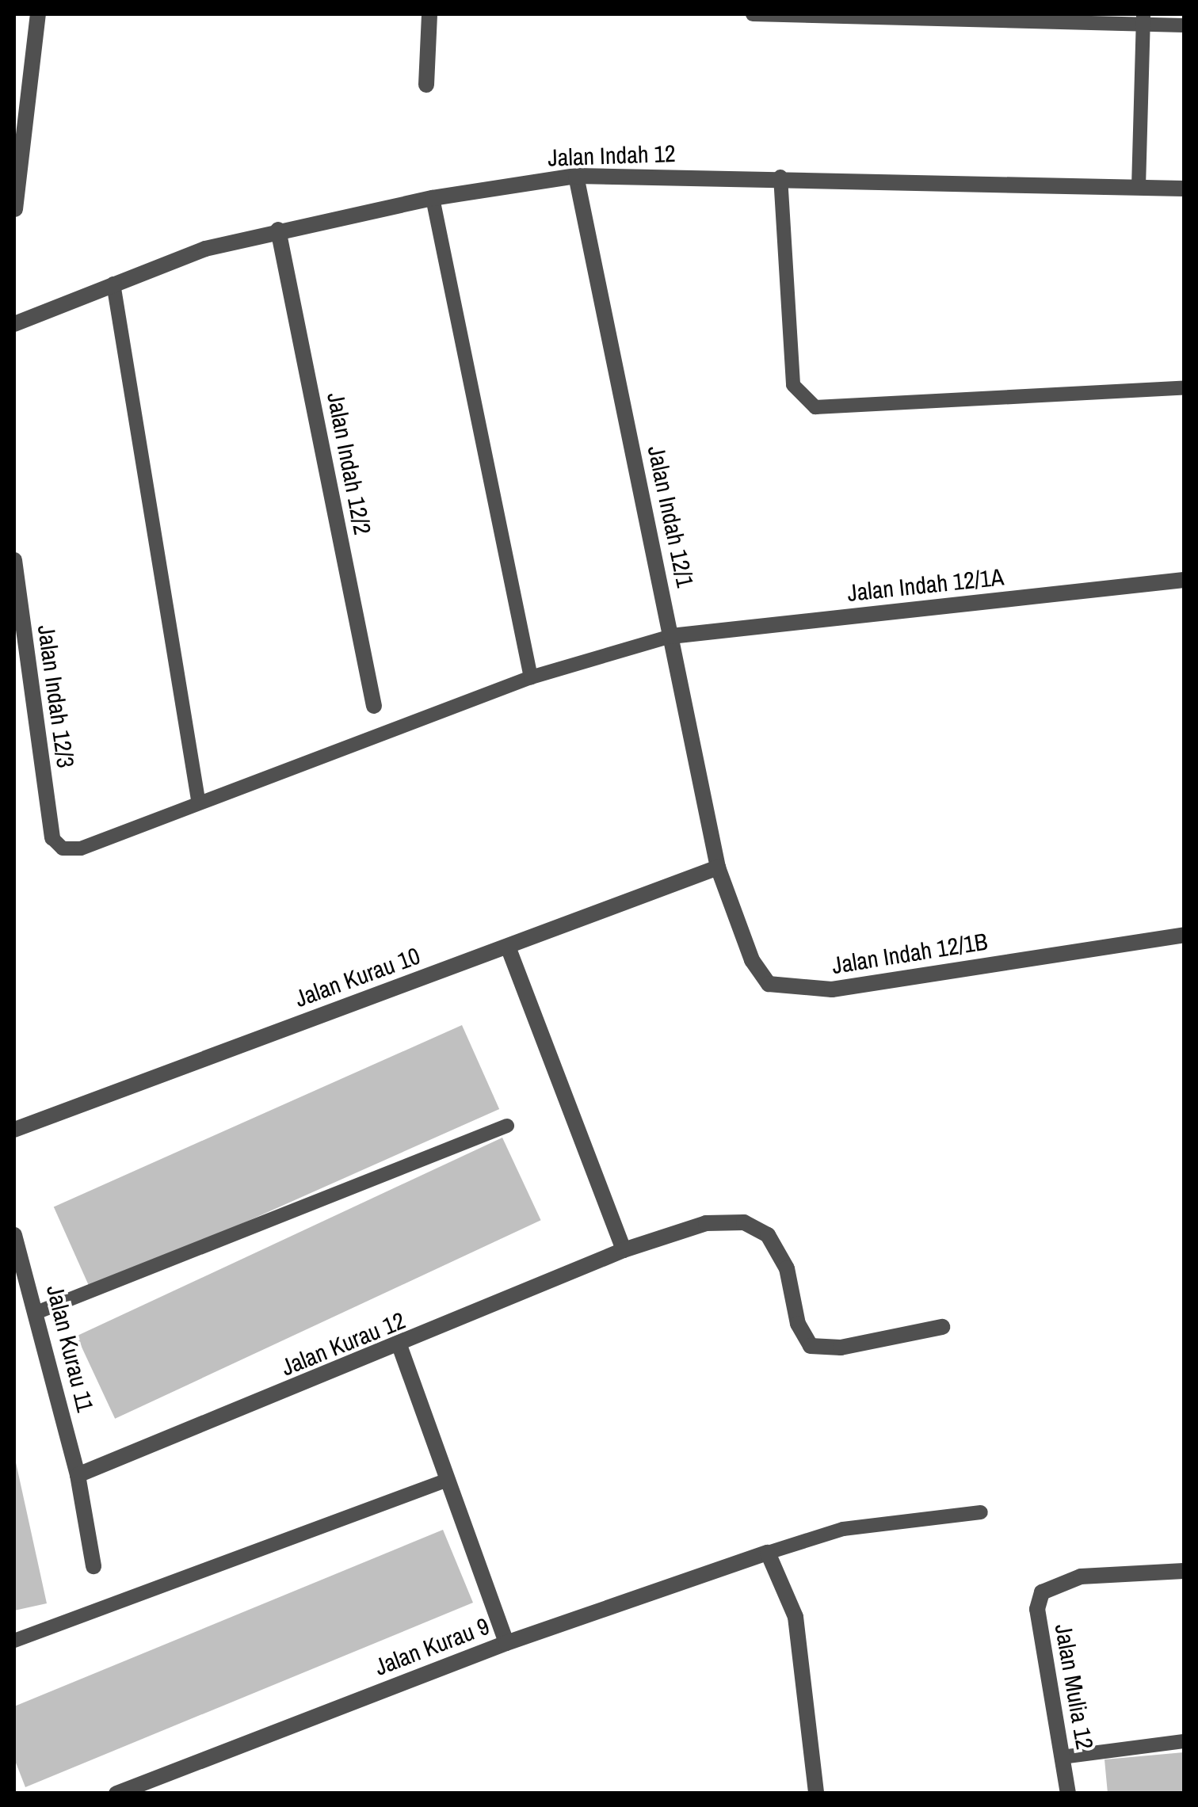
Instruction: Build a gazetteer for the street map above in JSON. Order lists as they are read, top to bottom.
{
  "streets": {
    "street": [
      "Jalan Indah 12",
      "Jalan Indah 12/2",
      "Jalan Indah 12/1",
      "Jalan Indah 12/1A",
      "Jalan Indah 12/3",
      "Jalan Indah 12/1B",
      "Jalan Kurau 10",
      "Jalan Kurau 12",
      "Jalan Kurau 11",
      "Jalan Kurau 9",
      "Jalan Mulia 12"
    ]
  },
  "crossings": [
    ["Jalan Indah 12", "Jalan Indah 12/2"],
    ["Jalan Indah 12", "Jalan Indah 12/1"],
    ["Jalan Indah 12/1", "Jalan Indah 12/1A"],
    ["Jalan Indah 12/1", "Jalan Indah 12/1B"],
    ["Jalan Indah 12/1", "Jalan Kurau 10"],
    ["Jalan Indah 12/1B", "Jalan Kurau 10"],
    ["Jalan Kurau 12", "Jalan Kurau 11"]
  ]
}
